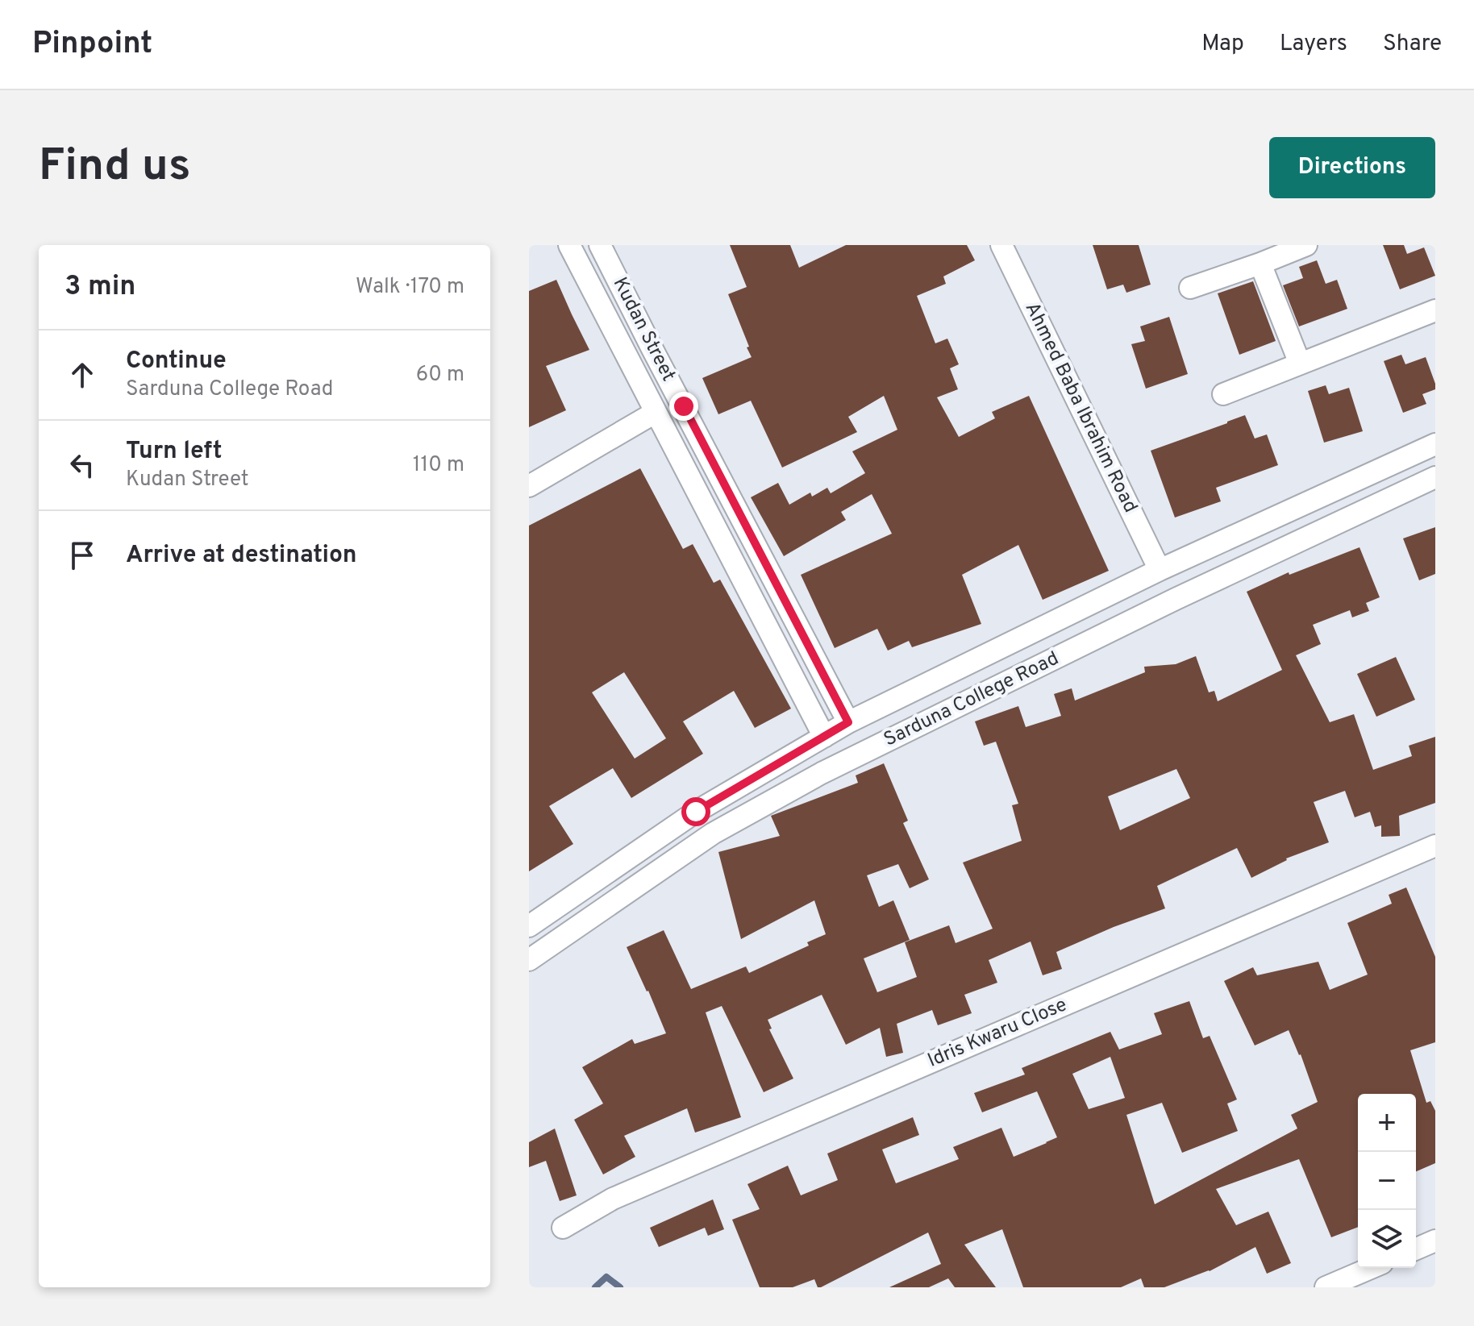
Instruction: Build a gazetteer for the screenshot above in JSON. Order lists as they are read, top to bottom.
{
  "streets": {
    "street": [
      "Kudan Street",
      "Ahmed Baba Ibrahim Road",
      "Sarduna College Road",
      "Idris Kwaru Close"
    ]
  },
  "crossings": [
    ["Kudan Street", "Sarduna College Road"],
    ["Ahmed Baba Ibrahim Road", "Sarduna College Road"]
  ],
  "page": {
    "header": "Pinpoint",
    "nav": ["Map", "Layers", "Share"],
    "buttons": "Directions",
    "title": "Find us",
    "heading": ["3 min", "Walk · 170 m"],
    "list": [
      ["Continue", "Sarduna College Road", "60 m"],
      ["Turn left", "Kudan Street", "110 m"],
      "Arrive at destination"
    ],
    "map_buttons": ["+", "−"]
  }
}
